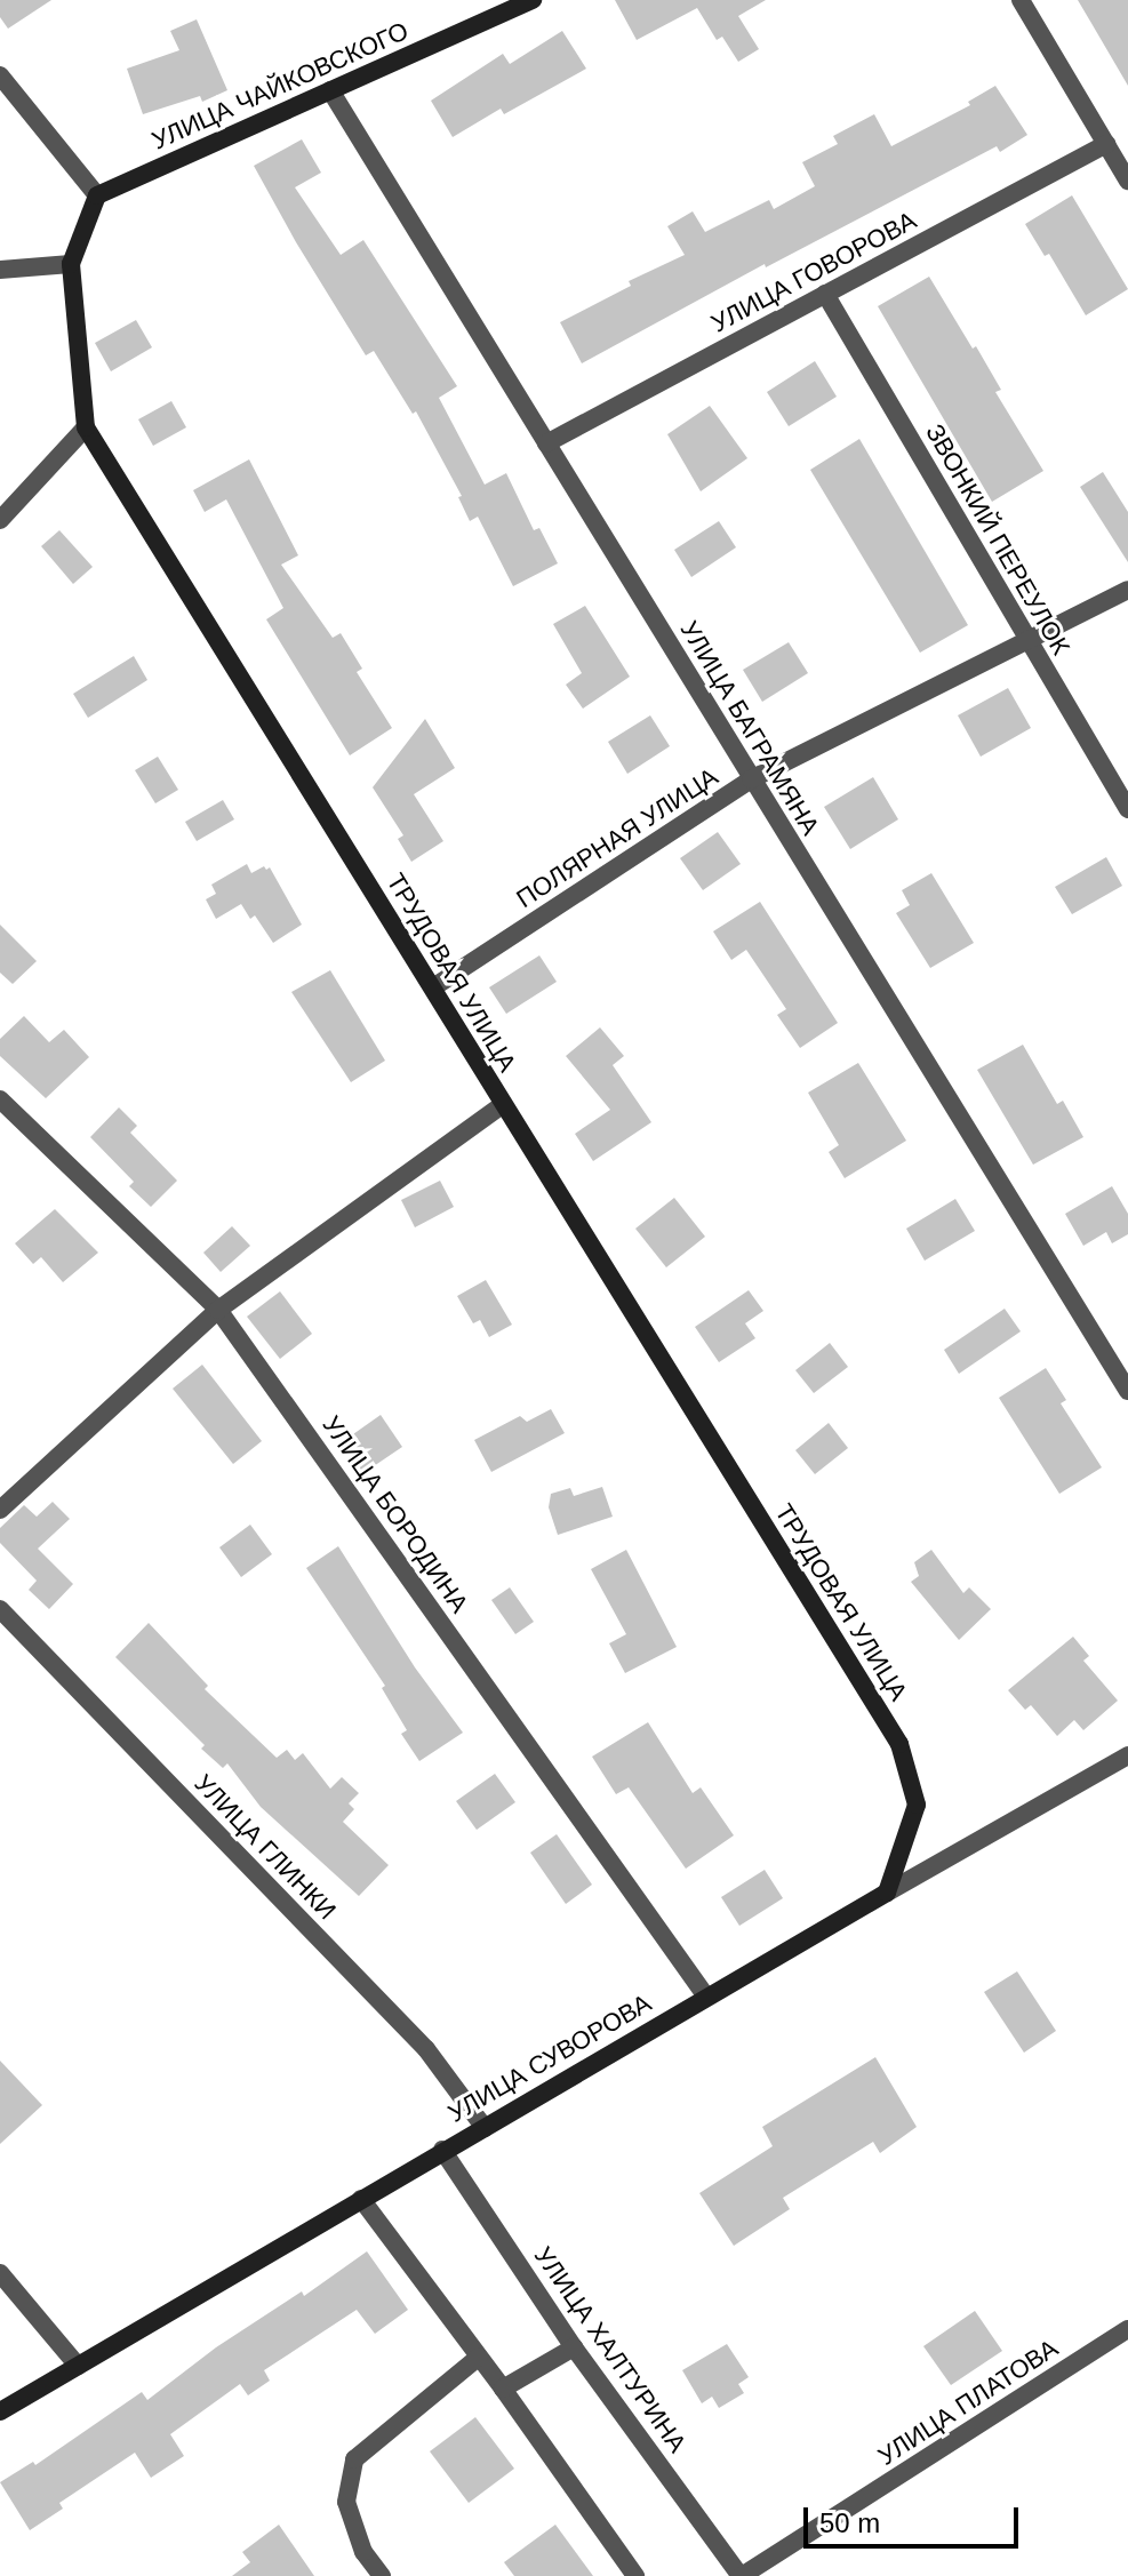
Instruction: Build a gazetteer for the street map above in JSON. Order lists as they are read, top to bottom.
{
  "streets": {
    "main road": ["УЛИЦА ЧАЙКОВСКОГО", "ТРУДОВАЯ УЛИЦА", "УЛИЦА СУВОРОВА"],
    "street": [
      "УЛИЦА ГОВОРОВА",
      "ЗВОНКИЙ ПЕРЕУЛОК",
      "УЛИЦА БАГРАМЯНА",
      "ПОЛЯРНАЯ УЛИЦА",
      "УЛИЦА БОРОДИНА",
      "УЛИЦА ГЛИНКИ",
      "УЛИЦА ХАЛТУРИНА",
      "УЛИЦА ПЛАТОВА"
    ]
  },
  "crossings": [
    ["УЛИЦА ЧАЙКОВСКОГО", "УЛИЦА БАГРАМЯНА"],
    ["УЛИЦА ЧАЙКОВСКОГО", "ТРУДОВАЯ УЛИЦА"],
    ["УЛИЦА ГОВОРОВА", "ЗВОНКИЙ ПЕРЕУЛОК"],
    ["УЛИЦА ГОВОРОВА", "УЛИЦА БАГРАМЯНА"],
    ["ЗВОНКИЙ ПЕРЕУЛОК", "ПОЛЯРНАЯ УЛИЦА"],
    ["УЛИЦА БАГРАМЯНА", "ПОЛЯРНАЯ УЛИЦА"],
    ["ПОЛЯРНАЯ УЛИЦА", "ТРУДОВАЯ УЛИЦА"],
    ["ТРУДОВАЯ УЛИЦА", "УЛИЦА СУВОРОВА"],
    ["УЛИЦА БОРОДИНА", "УЛИЦА СУВОРОВА"],
    ["УЛИЦА ГЛИНКИ", "УЛИЦА СУВОРОВА"],
    ["УЛИЦА СУВОРОВА", "УЛИЦА ХАЛТУРИНА"],
    ["УЛИЦА ХАЛТУРИНА", "УЛИЦА ПЛАТОВА"]
  ],
  "scale_bar": "50 m"
}
